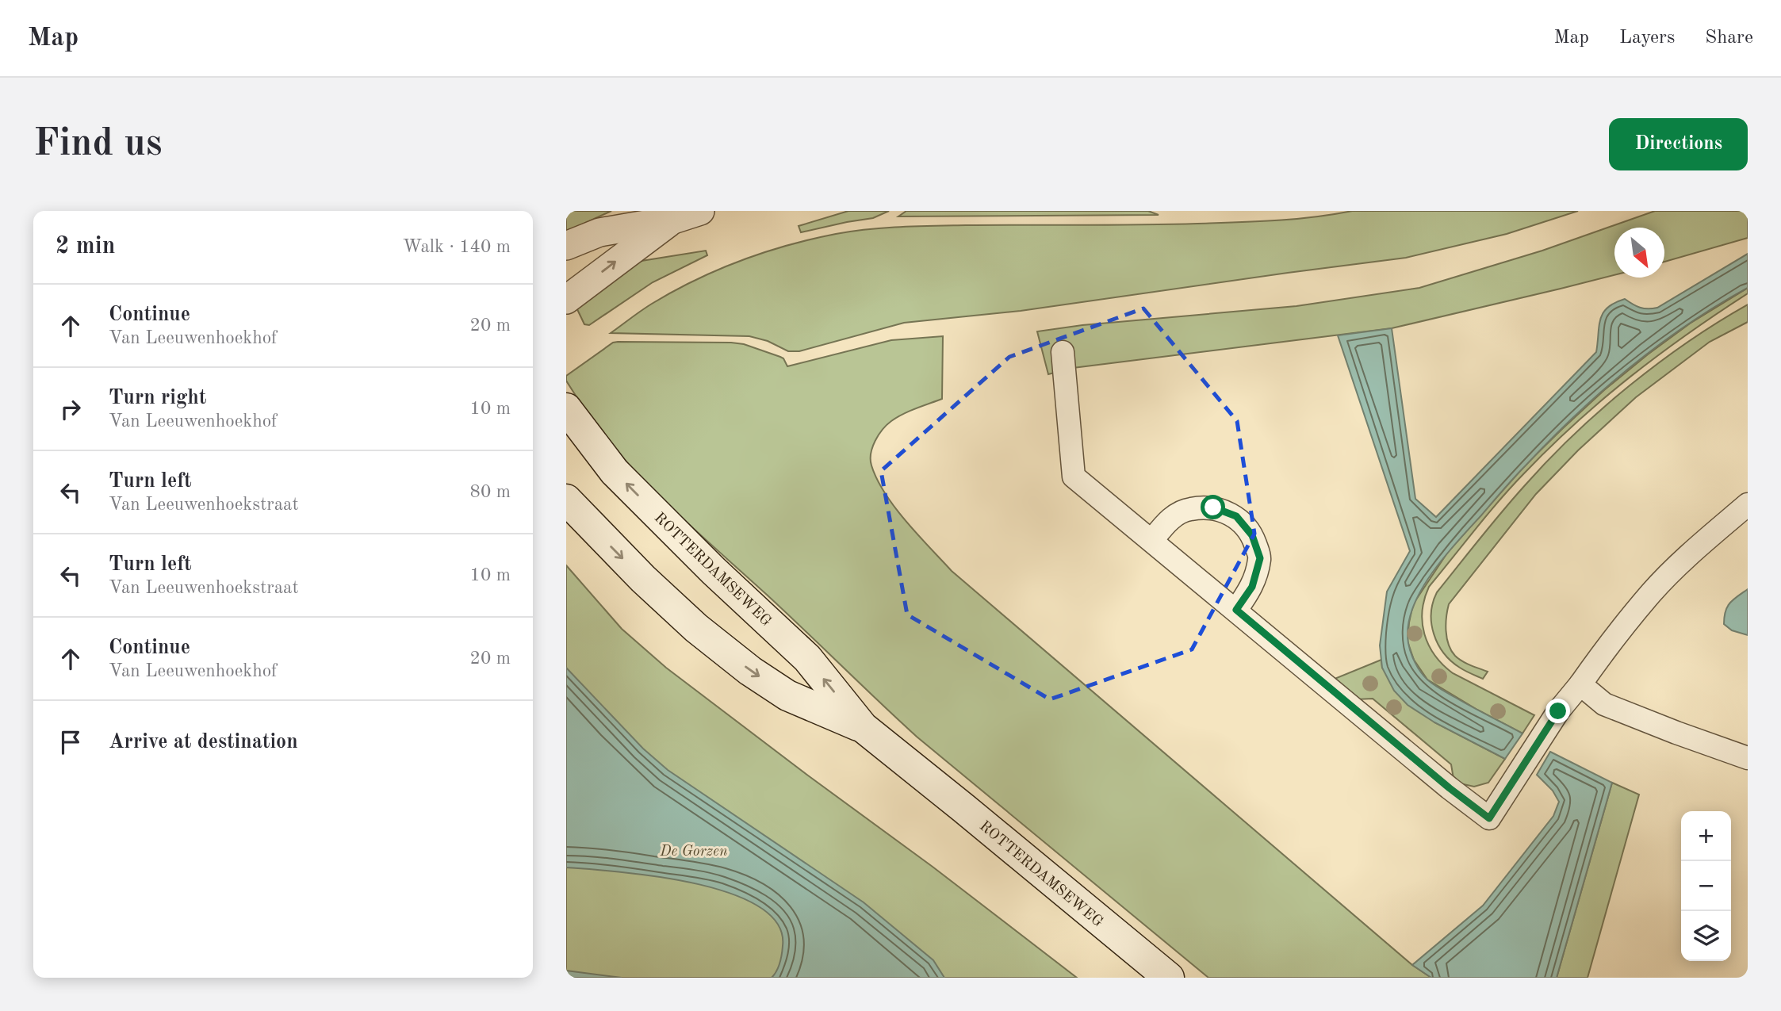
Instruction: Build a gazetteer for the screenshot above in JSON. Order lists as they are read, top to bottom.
{
  "streets": {
    "main road": ["ROTTERDAMSEWEG"]
  },
  "parks": ["De Gorzen"],
  "north": "bottom right",
  "page": {
    "header": "Map",
    "nav": ["Map", "Layers", "Share"],
    "buttons": "Directions",
    "title": "Find us",
    "heading": ["2 min", "Walk · 140 m"],
    "list": [
      ["Continue", "Van Leeuwenhoekhof", "20 m"],
      ["Turn right", "Van Leeuwenhoekhof", "10 m"],
      ["Turn left", "Van Leeuwenhoekstraat", "80 m"],
      ["Turn left", "Van Leeuwenhoekstraat", "10 m"],
      ["Continue", "Van Leeuwenhoekhof", "20 m"],
      "Arrive at destination"
    ],
    "map_buttons": ["+", "−"]
  }
}
